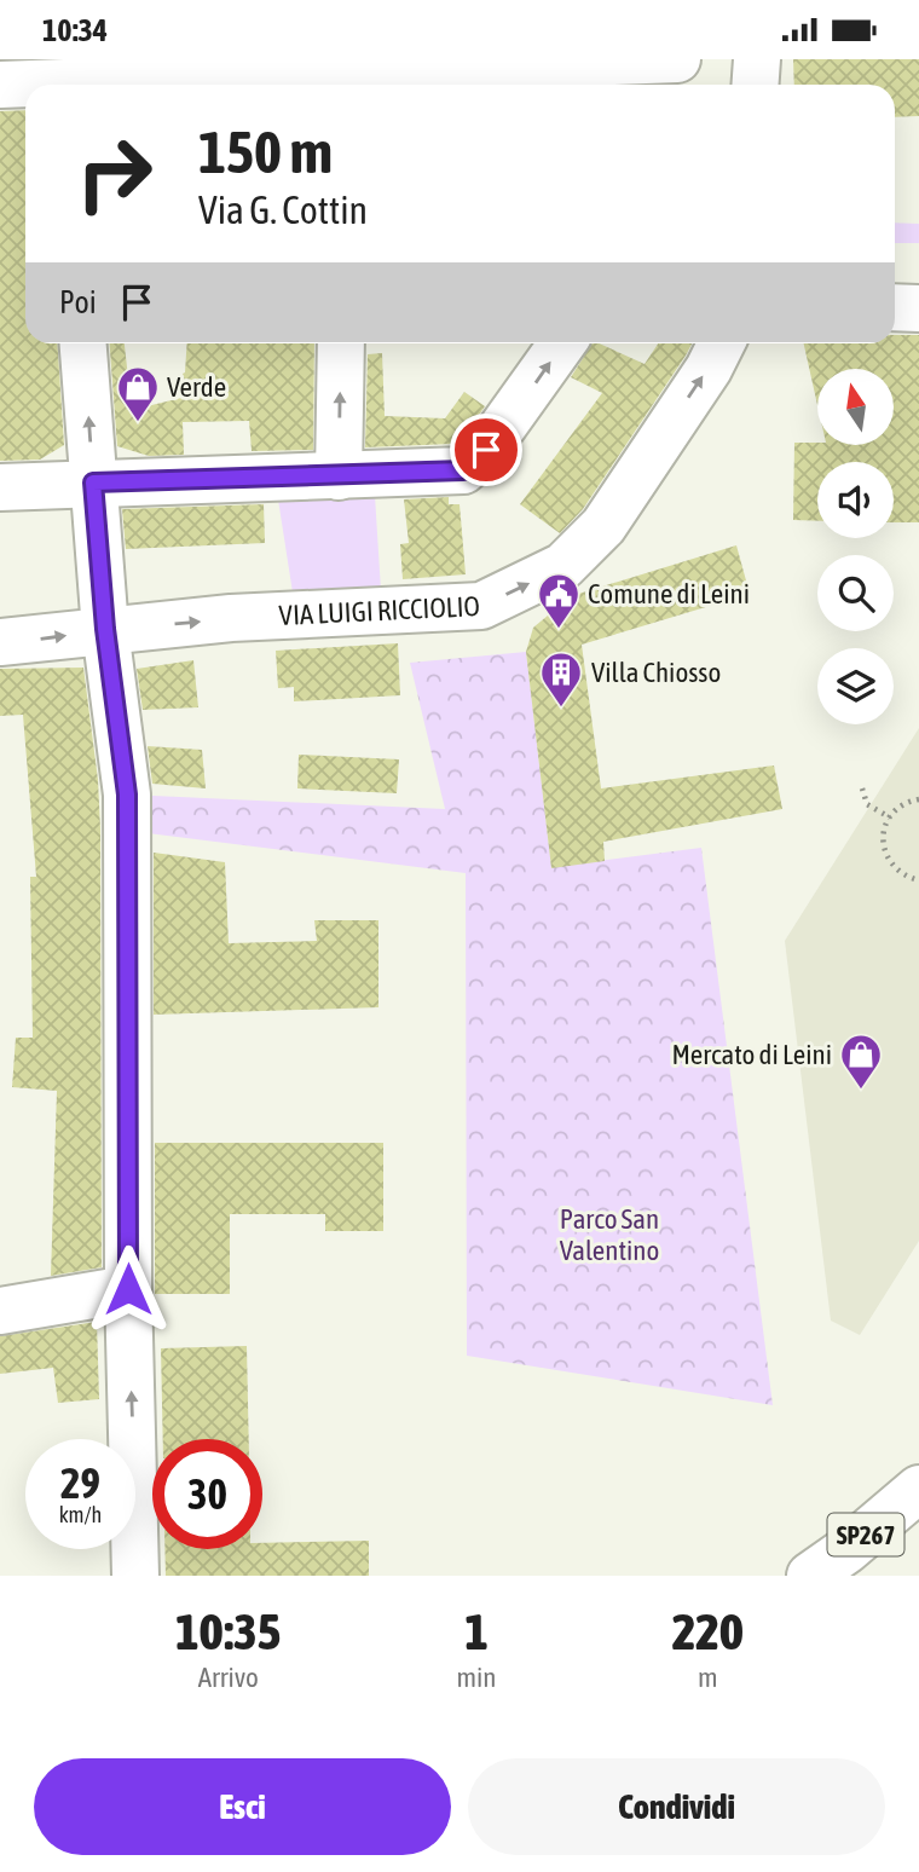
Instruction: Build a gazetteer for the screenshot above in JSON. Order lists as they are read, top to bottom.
{
  "streets": {
    "street": ["VIA LUIGI RICCIOLIO", "SP267"]
  },
  "parks": ["Parco San Valentino"],
  "places": {
    "shop": ["Verde", "Mercato di Leini"],
    "public building": ["Comune di Leini"],
    "building": ["Villa Chiosso"]
  },
  "north": "top",
  "page": {
    "status": "10:34",
    "turn": ["150 m", "Via G. Cottin"],
    "then": "Poi",
    "speed": "29 km/h",
    "limit": "30",
    "eta": [
      "10:35",
      "Arrivo",
      "1",
      "min",
      "220",
      "m"
    ],
    "buttons": ["Esci", "Condividi"]
  }
}
